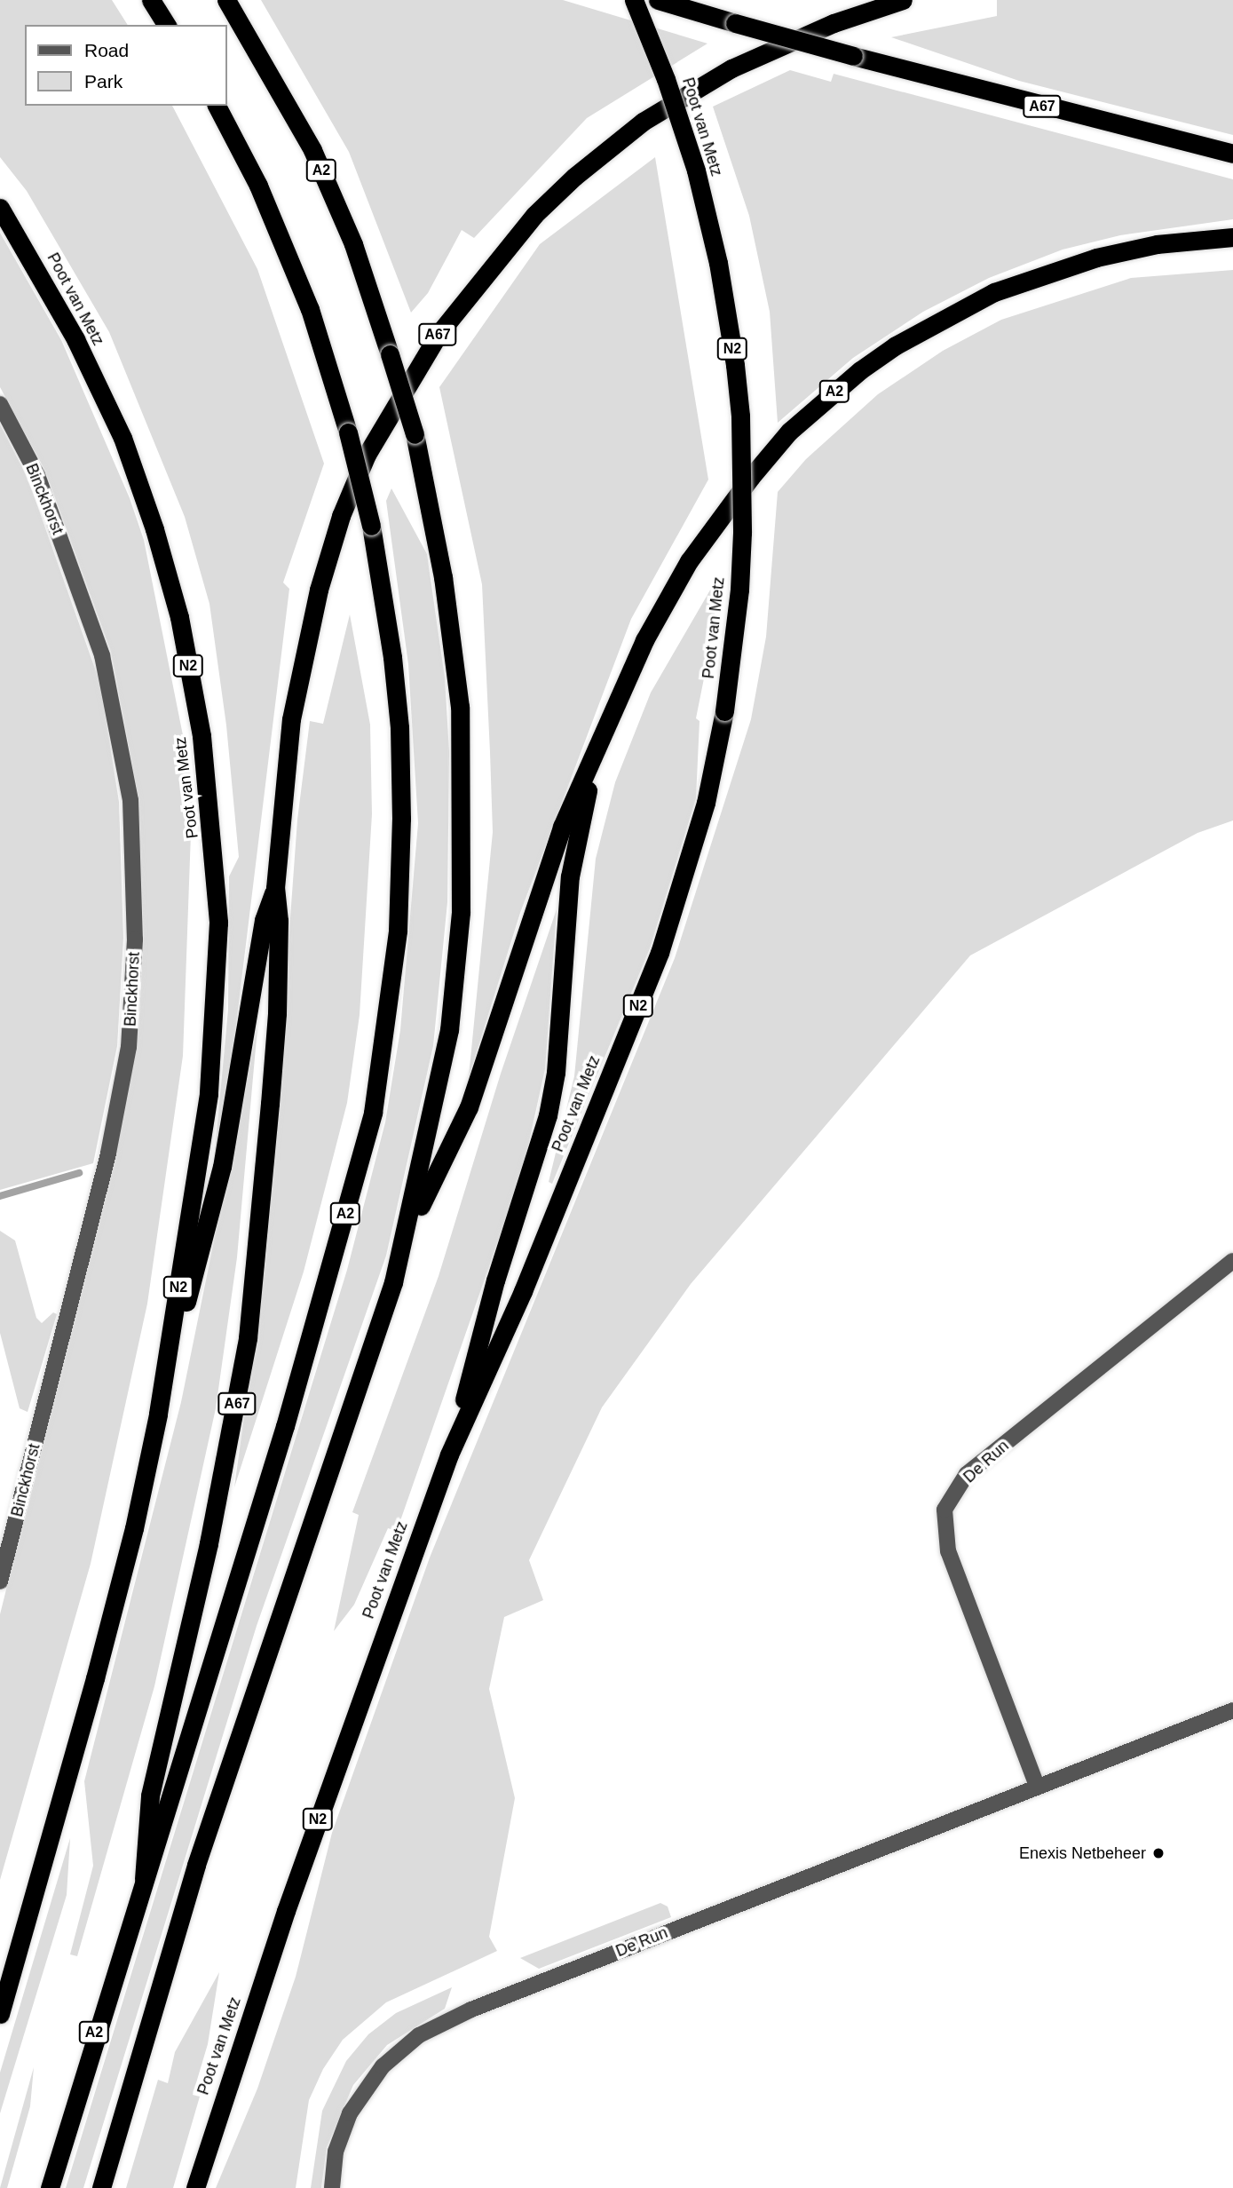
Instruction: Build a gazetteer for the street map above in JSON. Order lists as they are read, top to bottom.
{
  "streets": {
    "highway": [
      "A67",
      "Poot van Metz",
      "A2",
      "N2"
    ],
    "street": ["Binckhorst", "De Run"]
  },
  "crossings": [
    ["A67", "Poot van Metz"],
    ["A67", "A2"],
    ["Poot van Metz", "N2"],
    ["A2", "N2"]
  ],
  "places": ["Enexis Netbeheer"],
  "legend": ["Road", "Park"]
}
